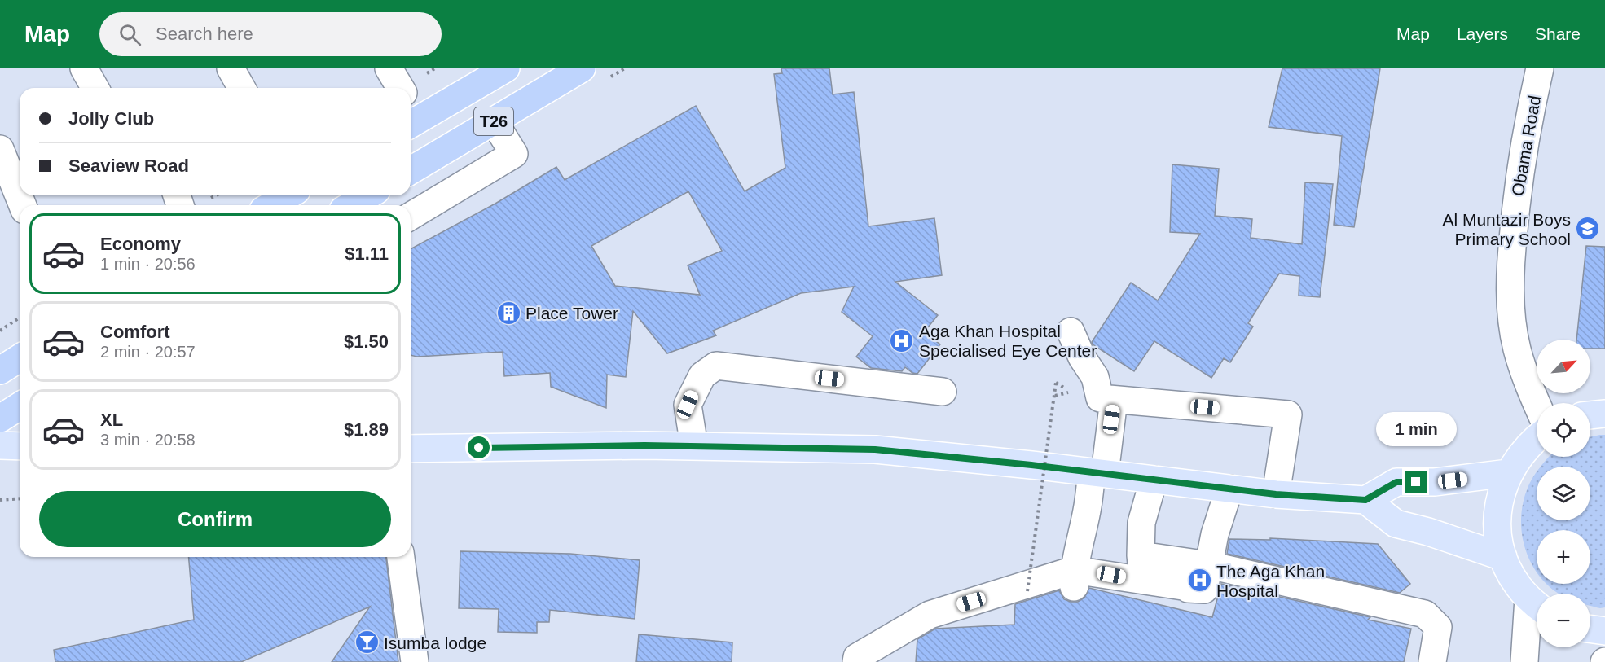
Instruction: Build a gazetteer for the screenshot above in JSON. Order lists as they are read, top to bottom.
{
  "streets": {
    "highway": ["T26"],
    "street": ["Obama Road"]
  },
  "places": {
    "school or university": ["Al Muntazir Boys Primary School"],
    "building": ["Place Tower"],
    "hospital": ["Aga Khan Hospital Specialised Eye Center", "The Aga Khan Hospital"],
    "bar": ["Isumba lodge"]
  },
  "north": "top right",
  "page": {
    "header": "Map",
    "search": "Search here",
    "nav": ["Map", "Layers", "Share"],
    "banner": ["Jolly Club", "Seaview Road"],
    "list": [
      {
        "name": "Economy",
        "note": "1 min · 20:56",
        "value": "$1.11"
      },
      {
        "name": "Comfort",
        "note": "2 min · 20:57",
        "value": "$1.50"
      },
      {
        "name": "XL",
        "note": "3 min · 20:58",
        "value": "$1.89"
      }
    ],
    "map_buttons": ["+", "−"],
    "bubble": "1 min",
    "buttons": "Confirm"
  }
}
